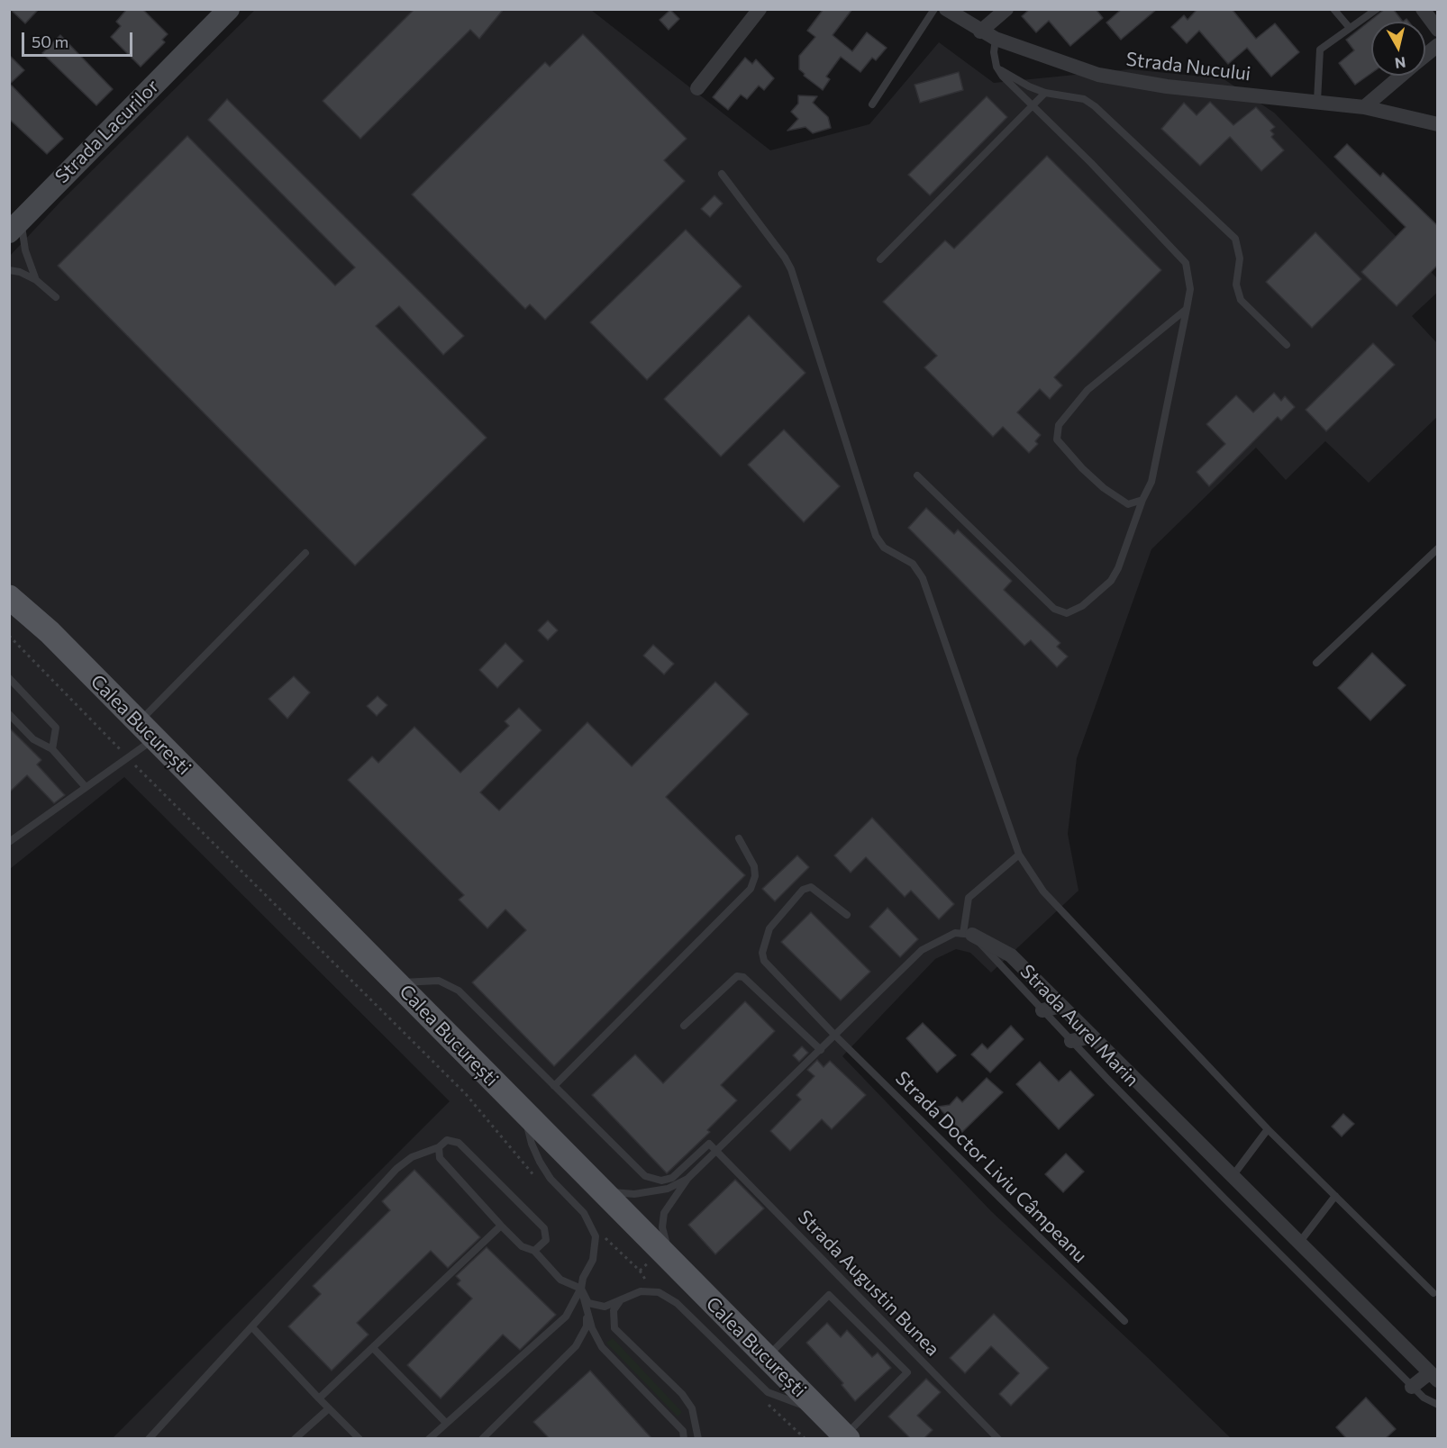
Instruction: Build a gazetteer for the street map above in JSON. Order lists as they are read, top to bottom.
{
  "streets": {
    "main road": ["Calea București"],
    "street": ["Strada Nucului", "Strada Lacurilor"],
    "lane": ["Strada Aurel Marin", "Strada Doctor Liviu Câmpeanu", "Strada Augustin Bunea"]
  },
  "scale_bar": "50 m",
  "north": "bottom"
}
